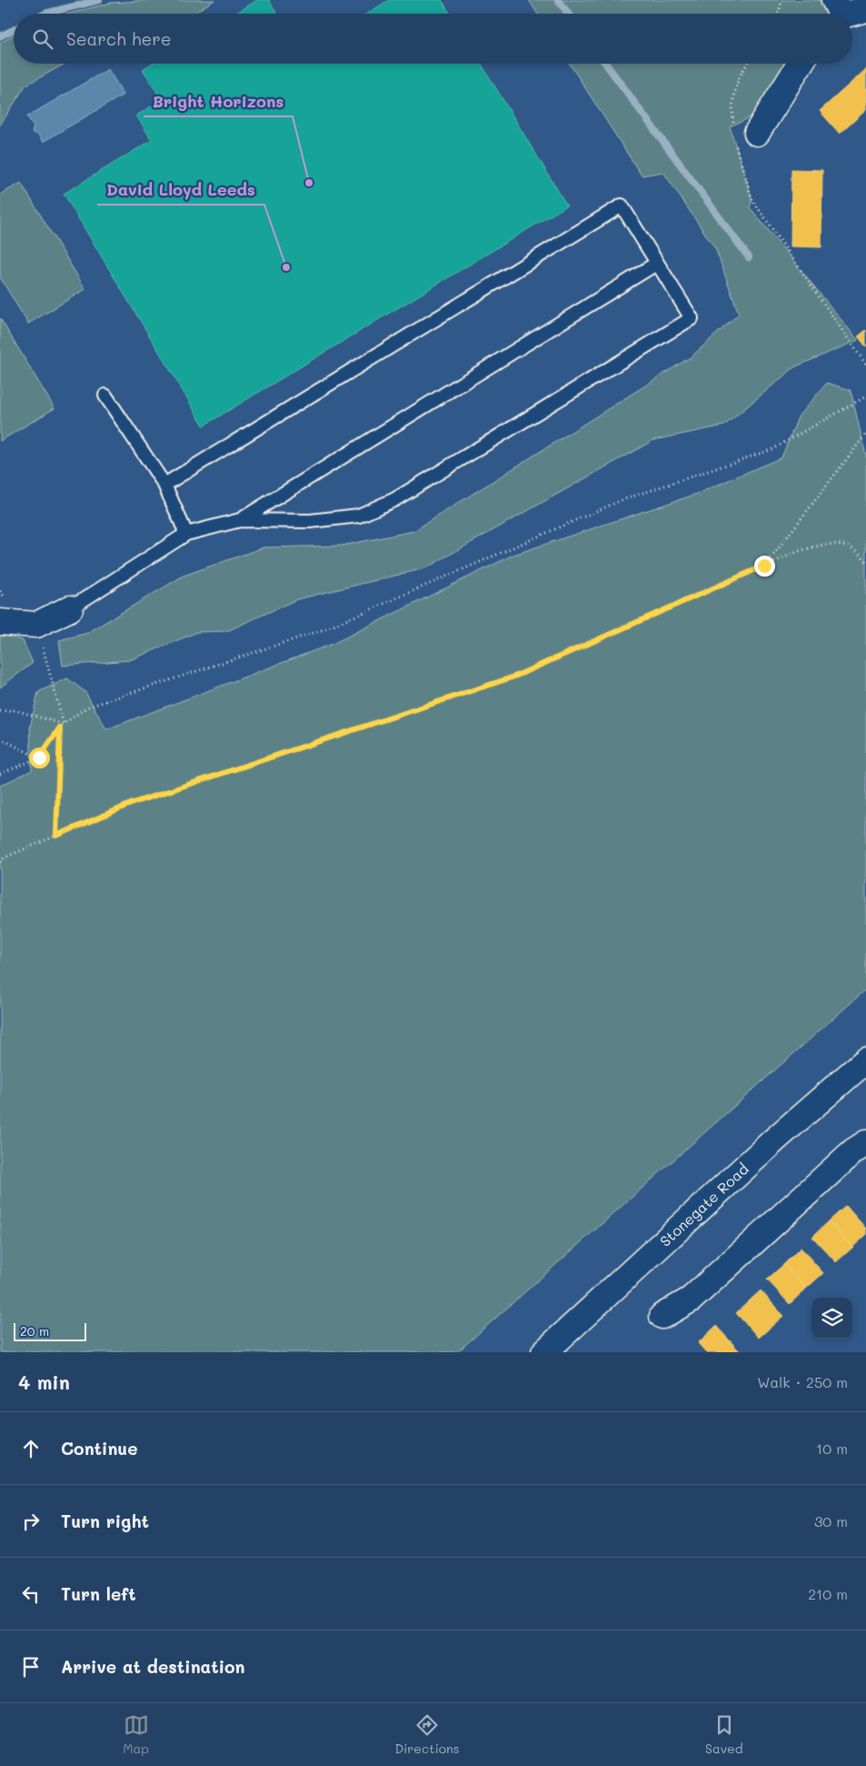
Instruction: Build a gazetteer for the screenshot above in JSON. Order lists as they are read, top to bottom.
{
  "streets": {
    "main road": ["Stonegate Road"]
  },
  "places": ["Bright Horizons", "David Lloyd Leeds"],
  "scale_bar": "20 m",
  "page": {
    "search": "Search here",
    "scale": "20 m",
    "heading": ["4 min", "Walk · 250 m"],
    "list": [
      ["Continue", "10 m"],
      ["Turn right", "30 m"],
      ["Turn left", "210 m"],
      "Arrive at destination"
    ],
    "nav": ["Map", "Directions", "Saved"]
  }
}
